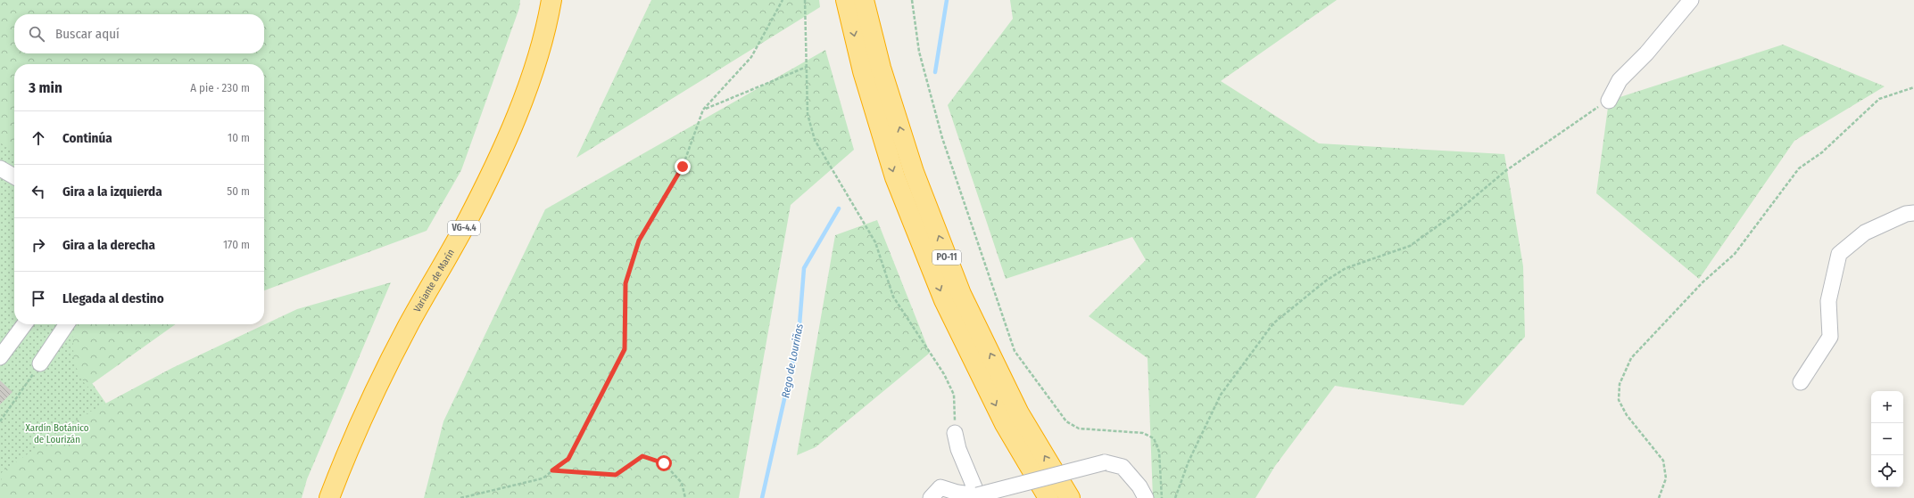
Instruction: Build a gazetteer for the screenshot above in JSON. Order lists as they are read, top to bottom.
{
  "streets": {
    "highway": ["VG-4.4", "PO-11", "Variante de Marín"]
  },
  "water": ["Rego de Louriñas"],
  "parks": ["Xardín Botánico de Lourizán"],
  "page": {
    "search": "Buscar aquí",
    "heading": ["3 min", "A pie · 230 m"],
    "list": [
      ["Continúa", "10 m"],
      ["Gira a la izquierda", "50 m"],
      ["Gira a la derecha", "170 m"],
      "Llegada al destino"
    ],
    "map_buttons": ["+", "−"]
  }
}
